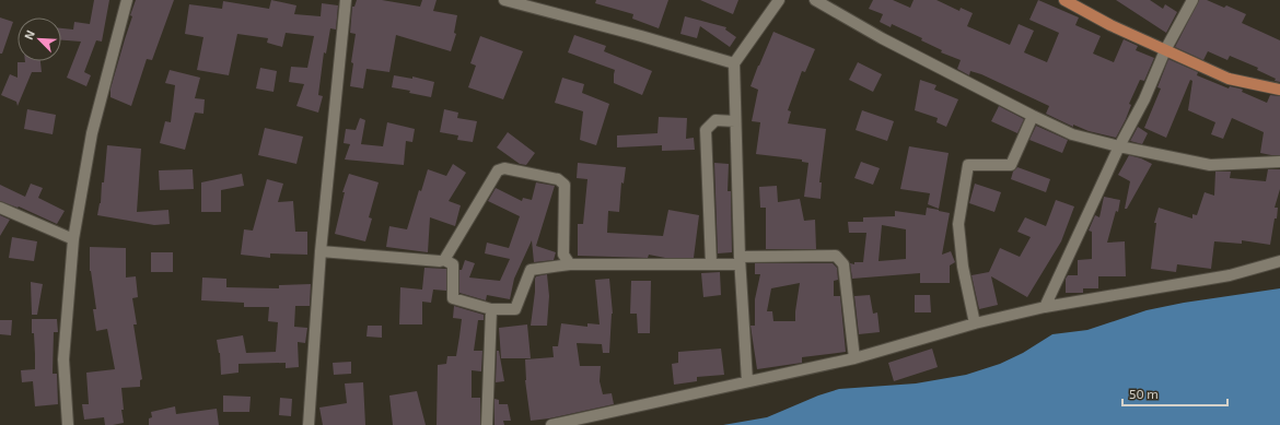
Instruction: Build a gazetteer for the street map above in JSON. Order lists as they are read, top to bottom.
{
  "scale_bar": "50 m",
  "north": "top left"
}
